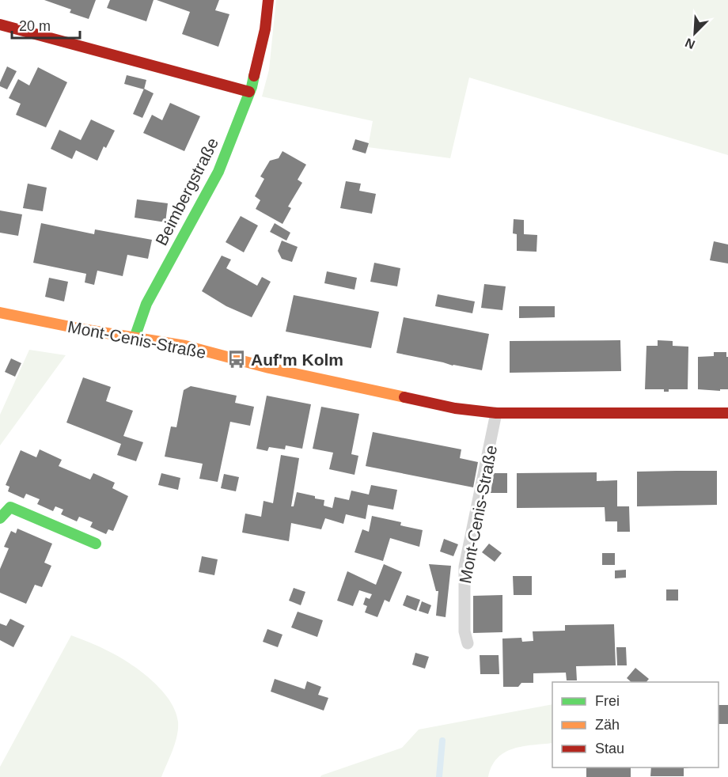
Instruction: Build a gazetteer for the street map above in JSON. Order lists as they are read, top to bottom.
{
  "streets": {
    "street": ["Beimbergstraße", "Mont-Cenis-Straße"]
  },
  "crossings": [
    ["Beimbergstraße", "Mont-Cenis-Straße"]
  ],
  "places": {
    "bus stop": ["Auf'm Kolm"]
  },
  "legend": ["Frei", "Zäh", "Stau"],
  "scale_bar": "20 m",
  "north": "bottom left"
}
